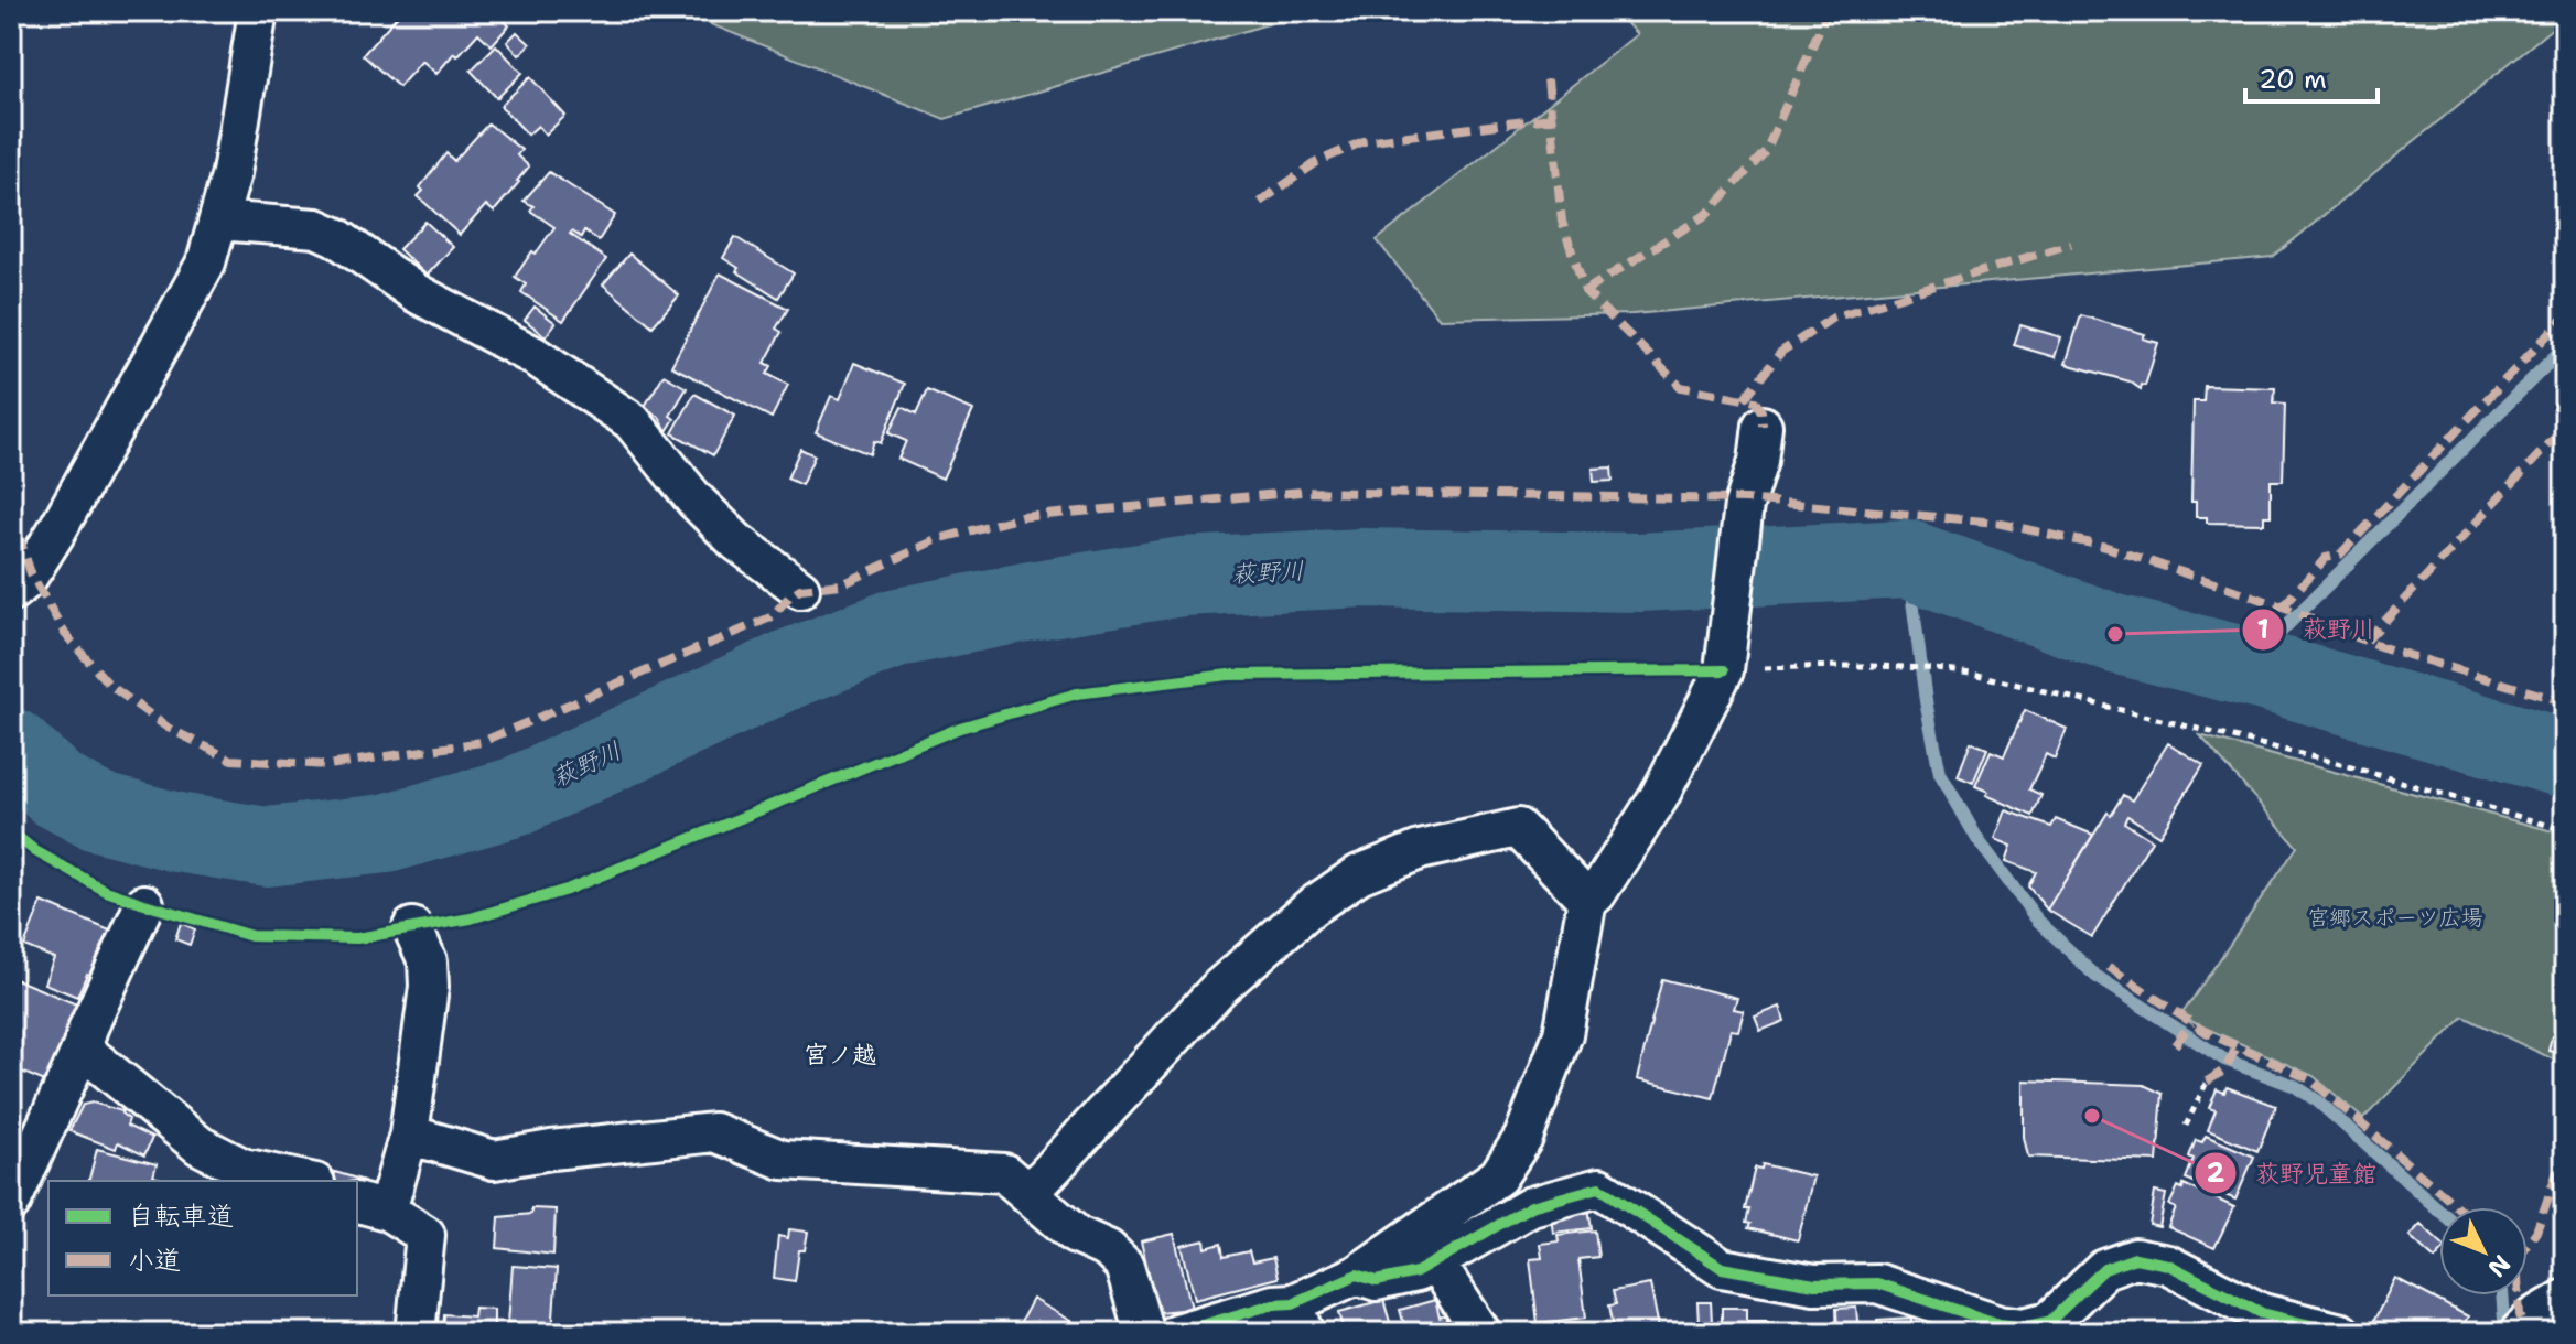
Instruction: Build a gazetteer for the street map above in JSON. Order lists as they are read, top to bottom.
{
  "districts": ["宮ノ越"],
  "water": ["萩野川"],
  "parks": ["宮郷スポーツ広場"],
  "places": ["萩野川", "荻野児童館"],
  "legend": ["自転車道", "小道"],
  "scale_bar": "20 m",
  "north": "bottom right"
}
